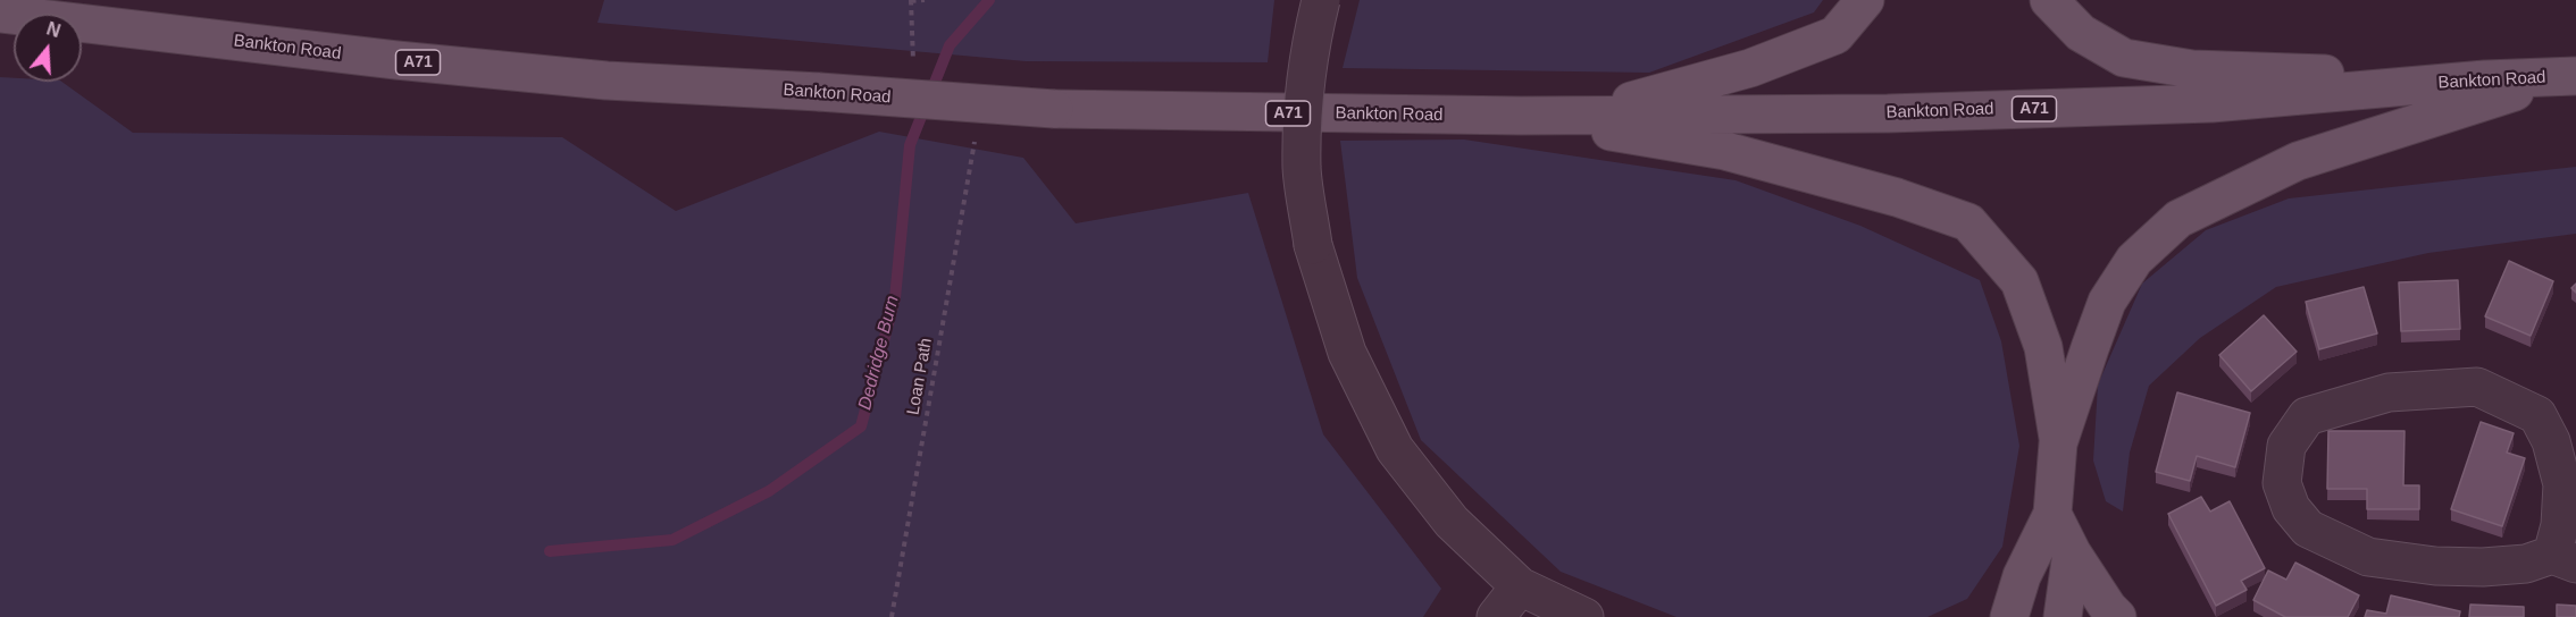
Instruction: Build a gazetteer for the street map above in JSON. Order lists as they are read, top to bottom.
{
  "streets": {
    "main road": ["Bankton Road", "A71"],
    "path": ["Loan Path"]
  },
  "water": ["Dedridge Burn"],
  "north": "top"
}
